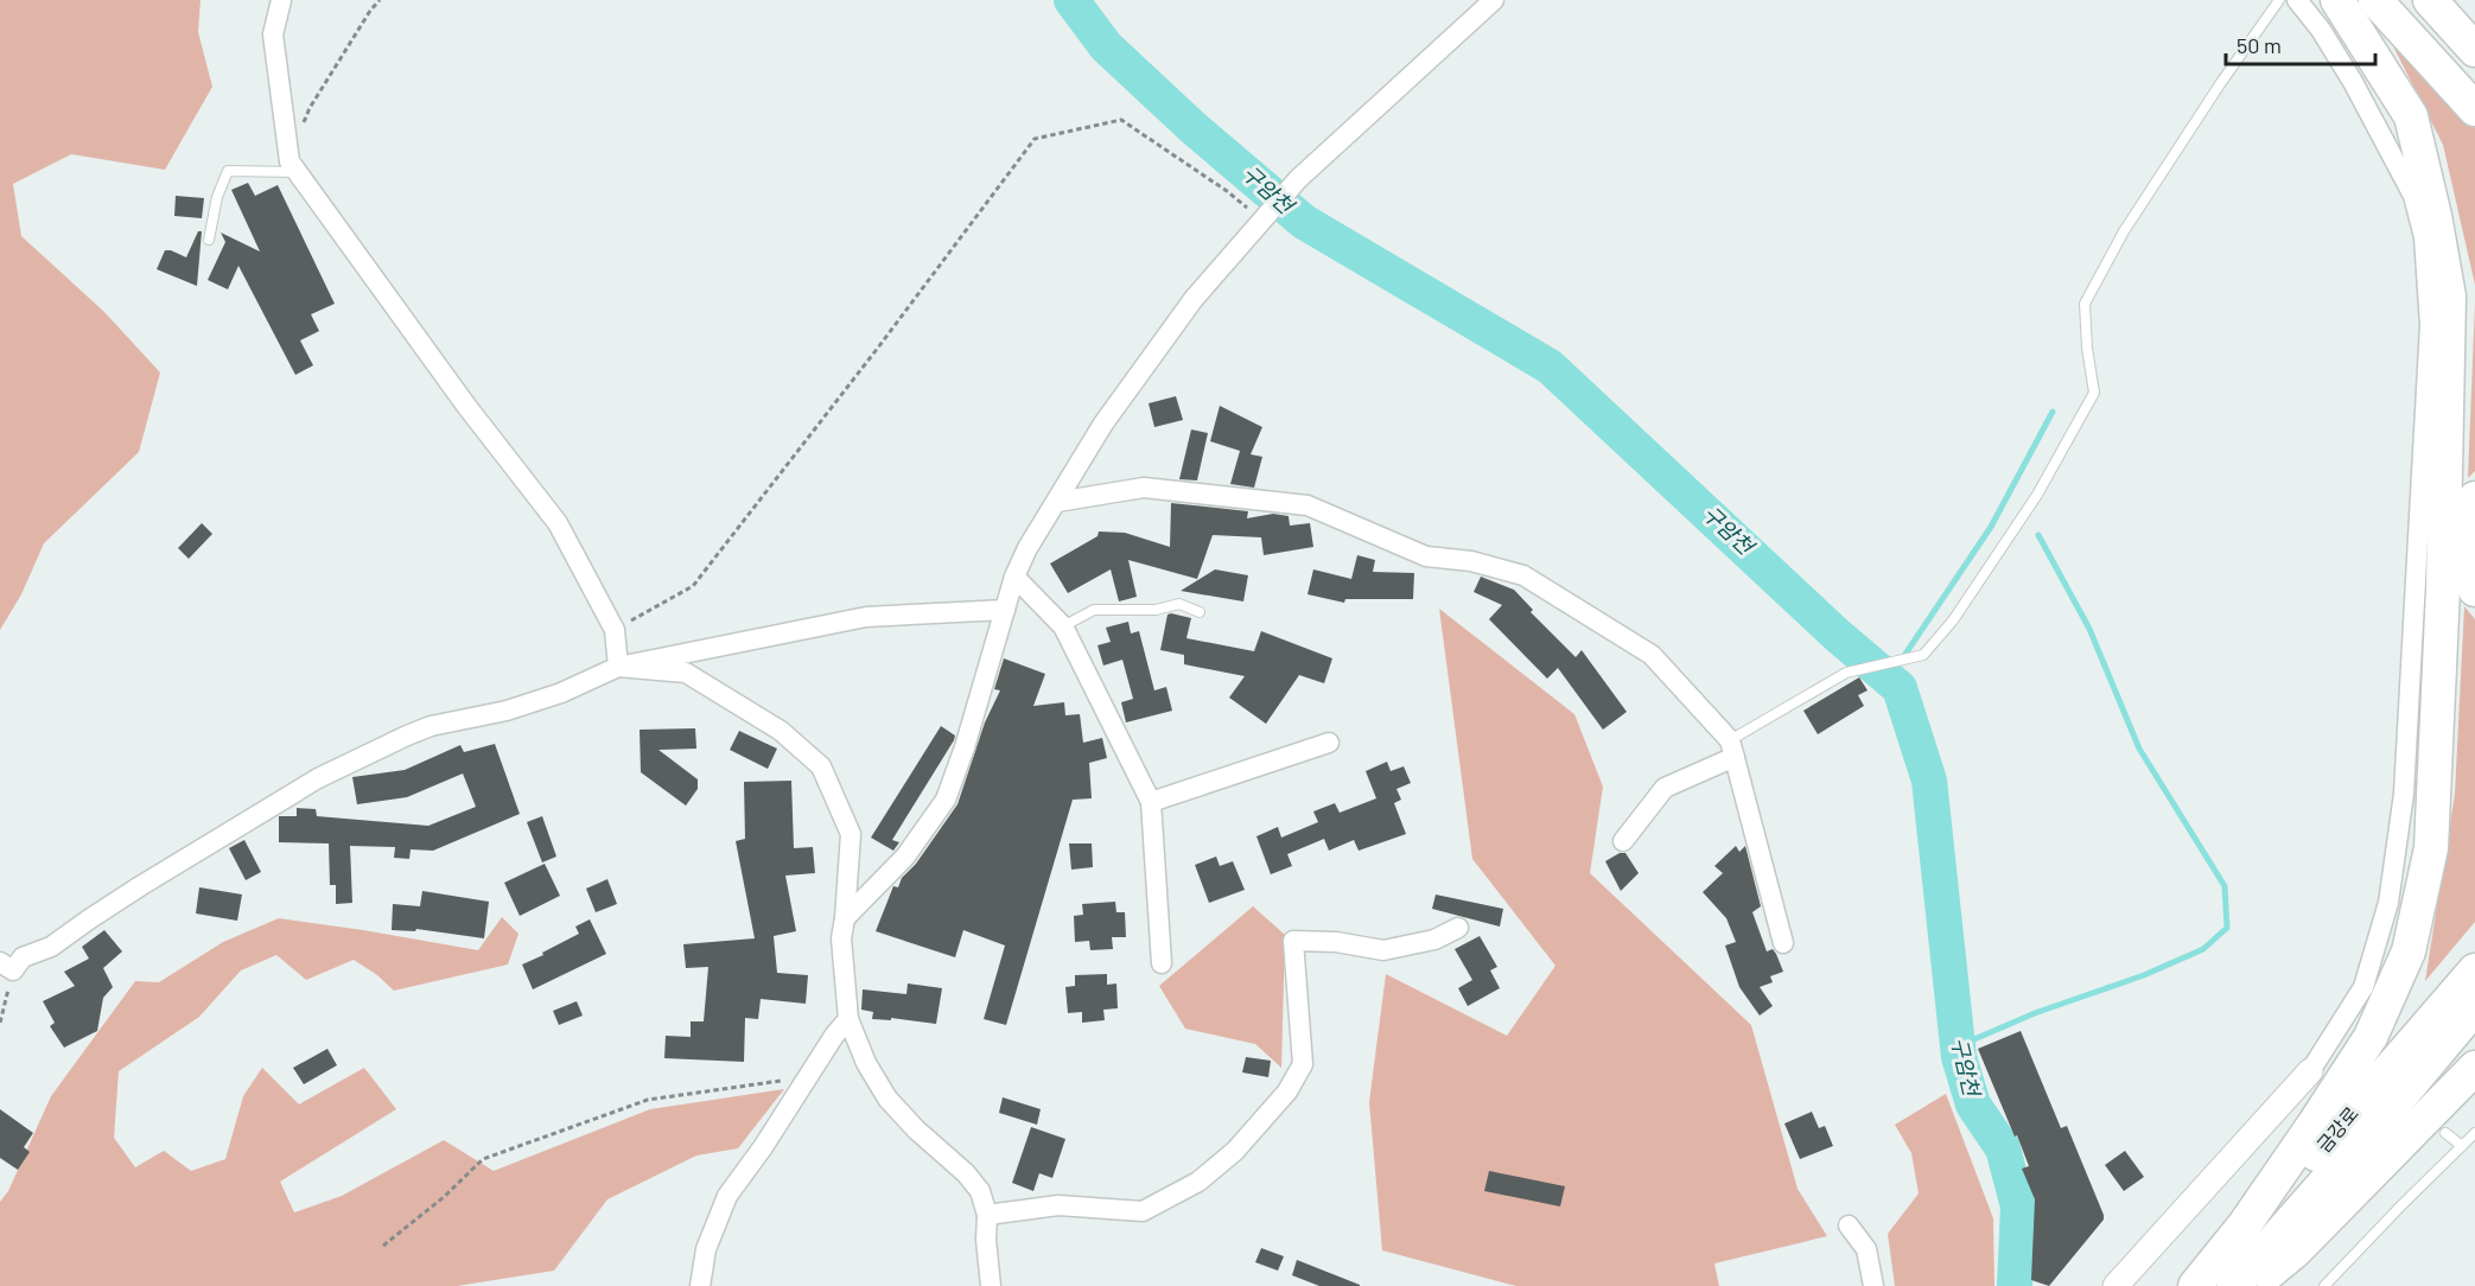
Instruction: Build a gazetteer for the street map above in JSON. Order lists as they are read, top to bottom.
{
  "streets": {
    "highway": ["금강로"]
  },
  "water": ["구암천"],
  "scale_bar": "50 m"
}
